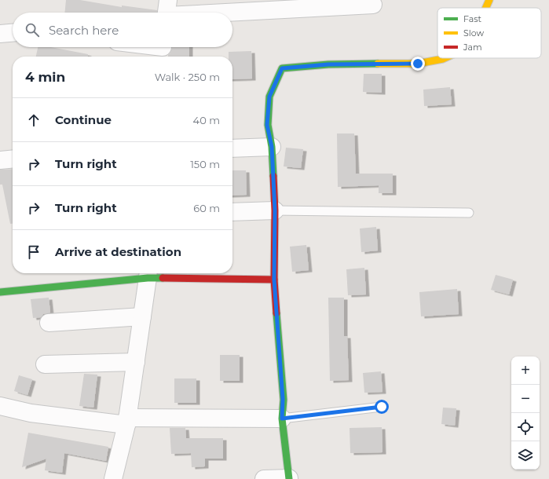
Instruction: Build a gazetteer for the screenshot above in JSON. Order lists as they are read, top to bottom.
{
  "legend": ["Fast", "Slow", "Jam"],
  "page": {
    "search": "Search here",
    "heading": ["4 min", "Walk · 250 m"],
    "list": [
      ["Continue", "40 m"],
      ["Turn right", "150 m"],
      ["Turn right", "60 m"],
      "Arrive at destination"
    ],
    "map_buttons": ["+", "−"]
  }
}
